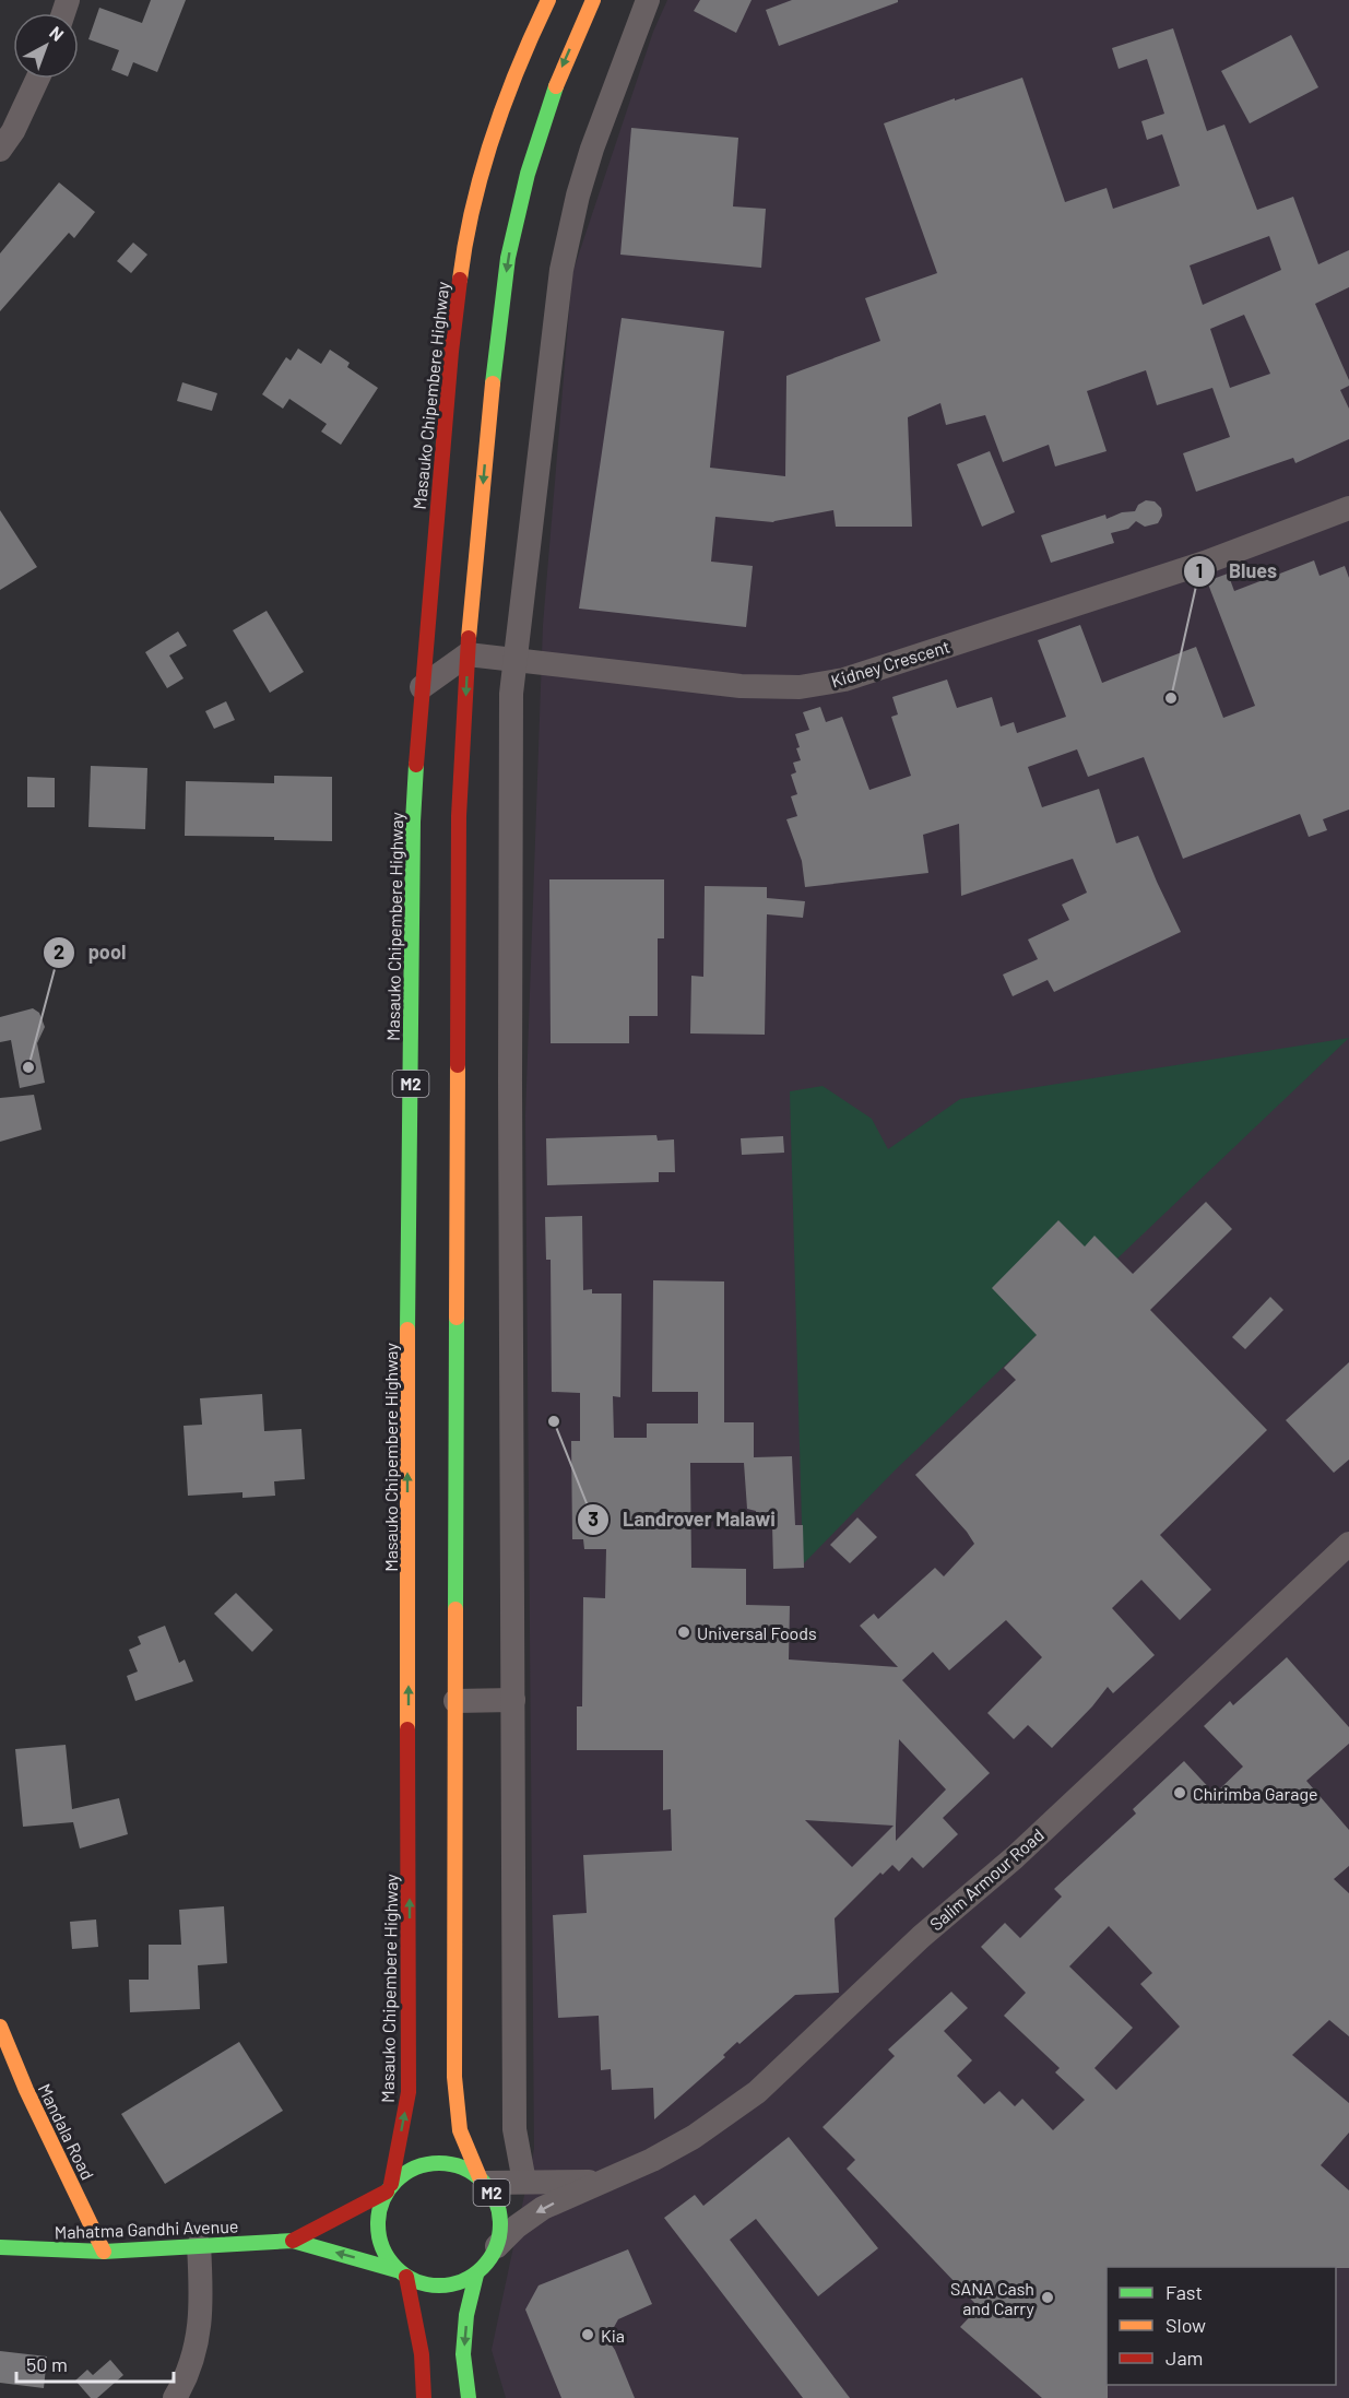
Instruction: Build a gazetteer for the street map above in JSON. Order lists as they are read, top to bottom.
{
  "streets": {
    "main road": [
      "Masauko Chipembere Highway",
      "M2",
      "Mandala Road",
      "Mahatma Gandhi Avenue"
    ],
    "street": ["Kidney Crescent", "Salim Armour Road"]
  },
  "crossings": [
    ["Masauko Chipembere Highway", "M2"],
    ["Masauko Chipembere Highway", "Salim Armour Road"],
    ["Masauko Chipembere Highway", "Mahatma Gandhi Avenue"],
    ["Kidney Crescent", "M2"],
    ["M2", "Salim Armour Road"],
    ["M2", "Mahatma Gandhi Avenue"],
    ["Salim Armour Road", "Mahatma Gandhi Avenue"],
    ["Mandala Road", "Mahatma Gandhi Avenue"]
  ],
  "places": [
    "Blues",
    "pool",
    "Landrover Malawi",
    "Universal Foods",
    "Chirimba Garage",
    "SANA Cash and Carry",
    "Kia"
  ],
  "legend": ["Fast", "Slow", "Jam"],
  "scale_bar": "50 m",
  "north": "top right"
}
